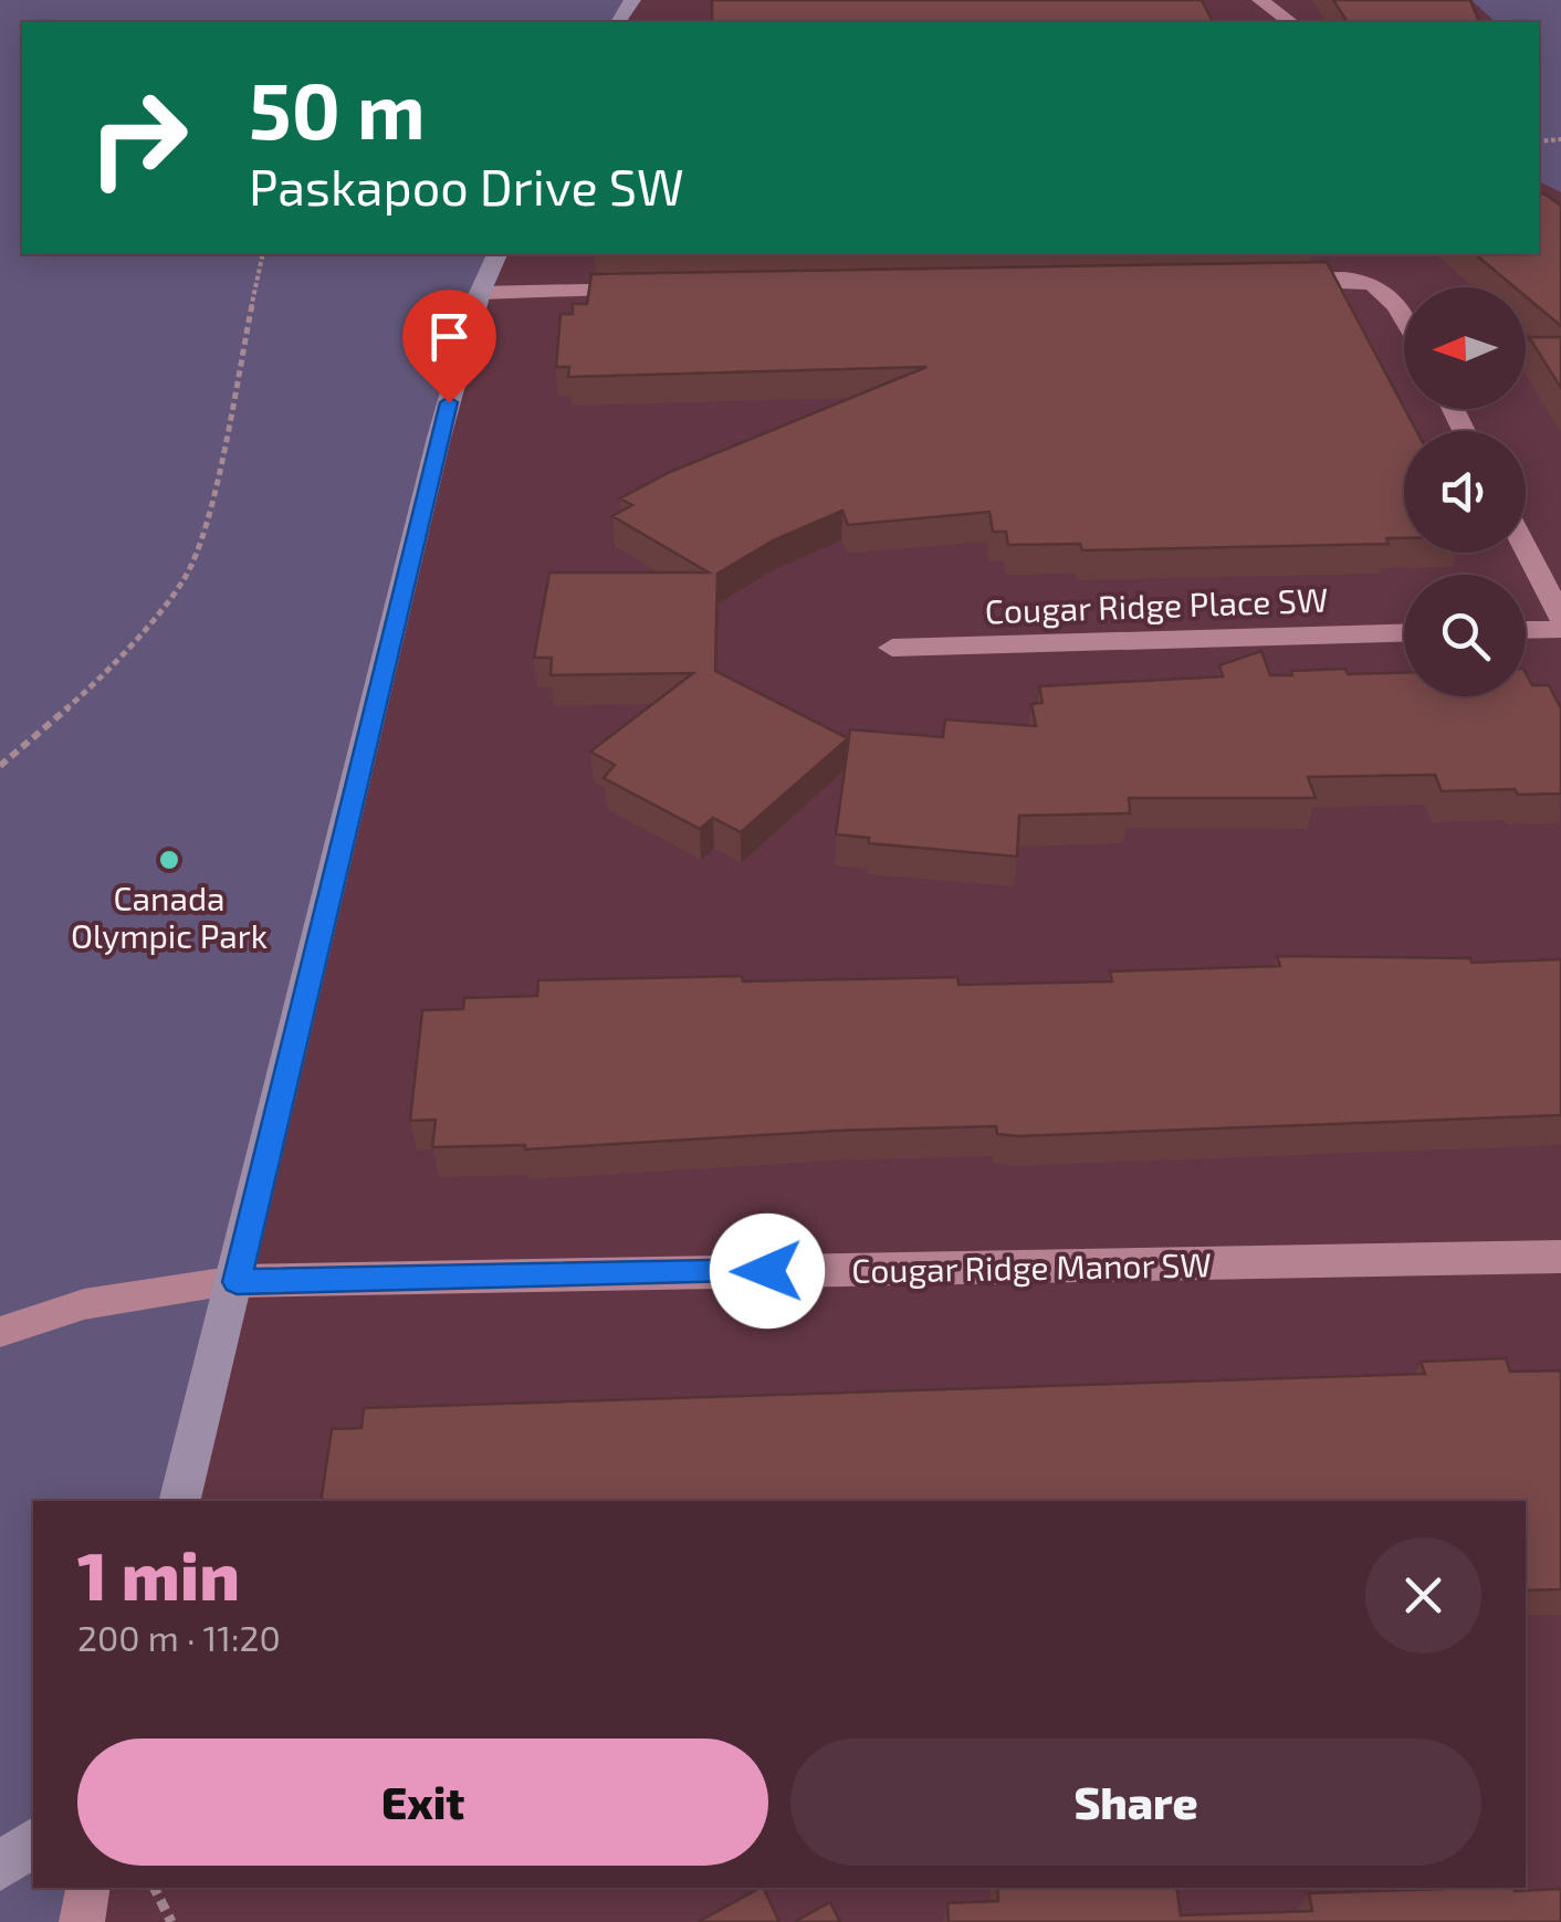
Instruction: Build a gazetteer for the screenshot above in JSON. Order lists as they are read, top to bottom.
{
  "streets": {
    "street": ["Cougar Ridge Place SW", "Cougar Ridge Manor SW"]
  },
  "places": ["Canada Olympic Park"],
  "north": "left",
  "page": {
    "turn": ["50 m", "Paskapoo Drive SW"],
    "heading": ["1 min", "200 m · 11:20"],
    "buttons": ["Exit", "Share"]
  }
}
